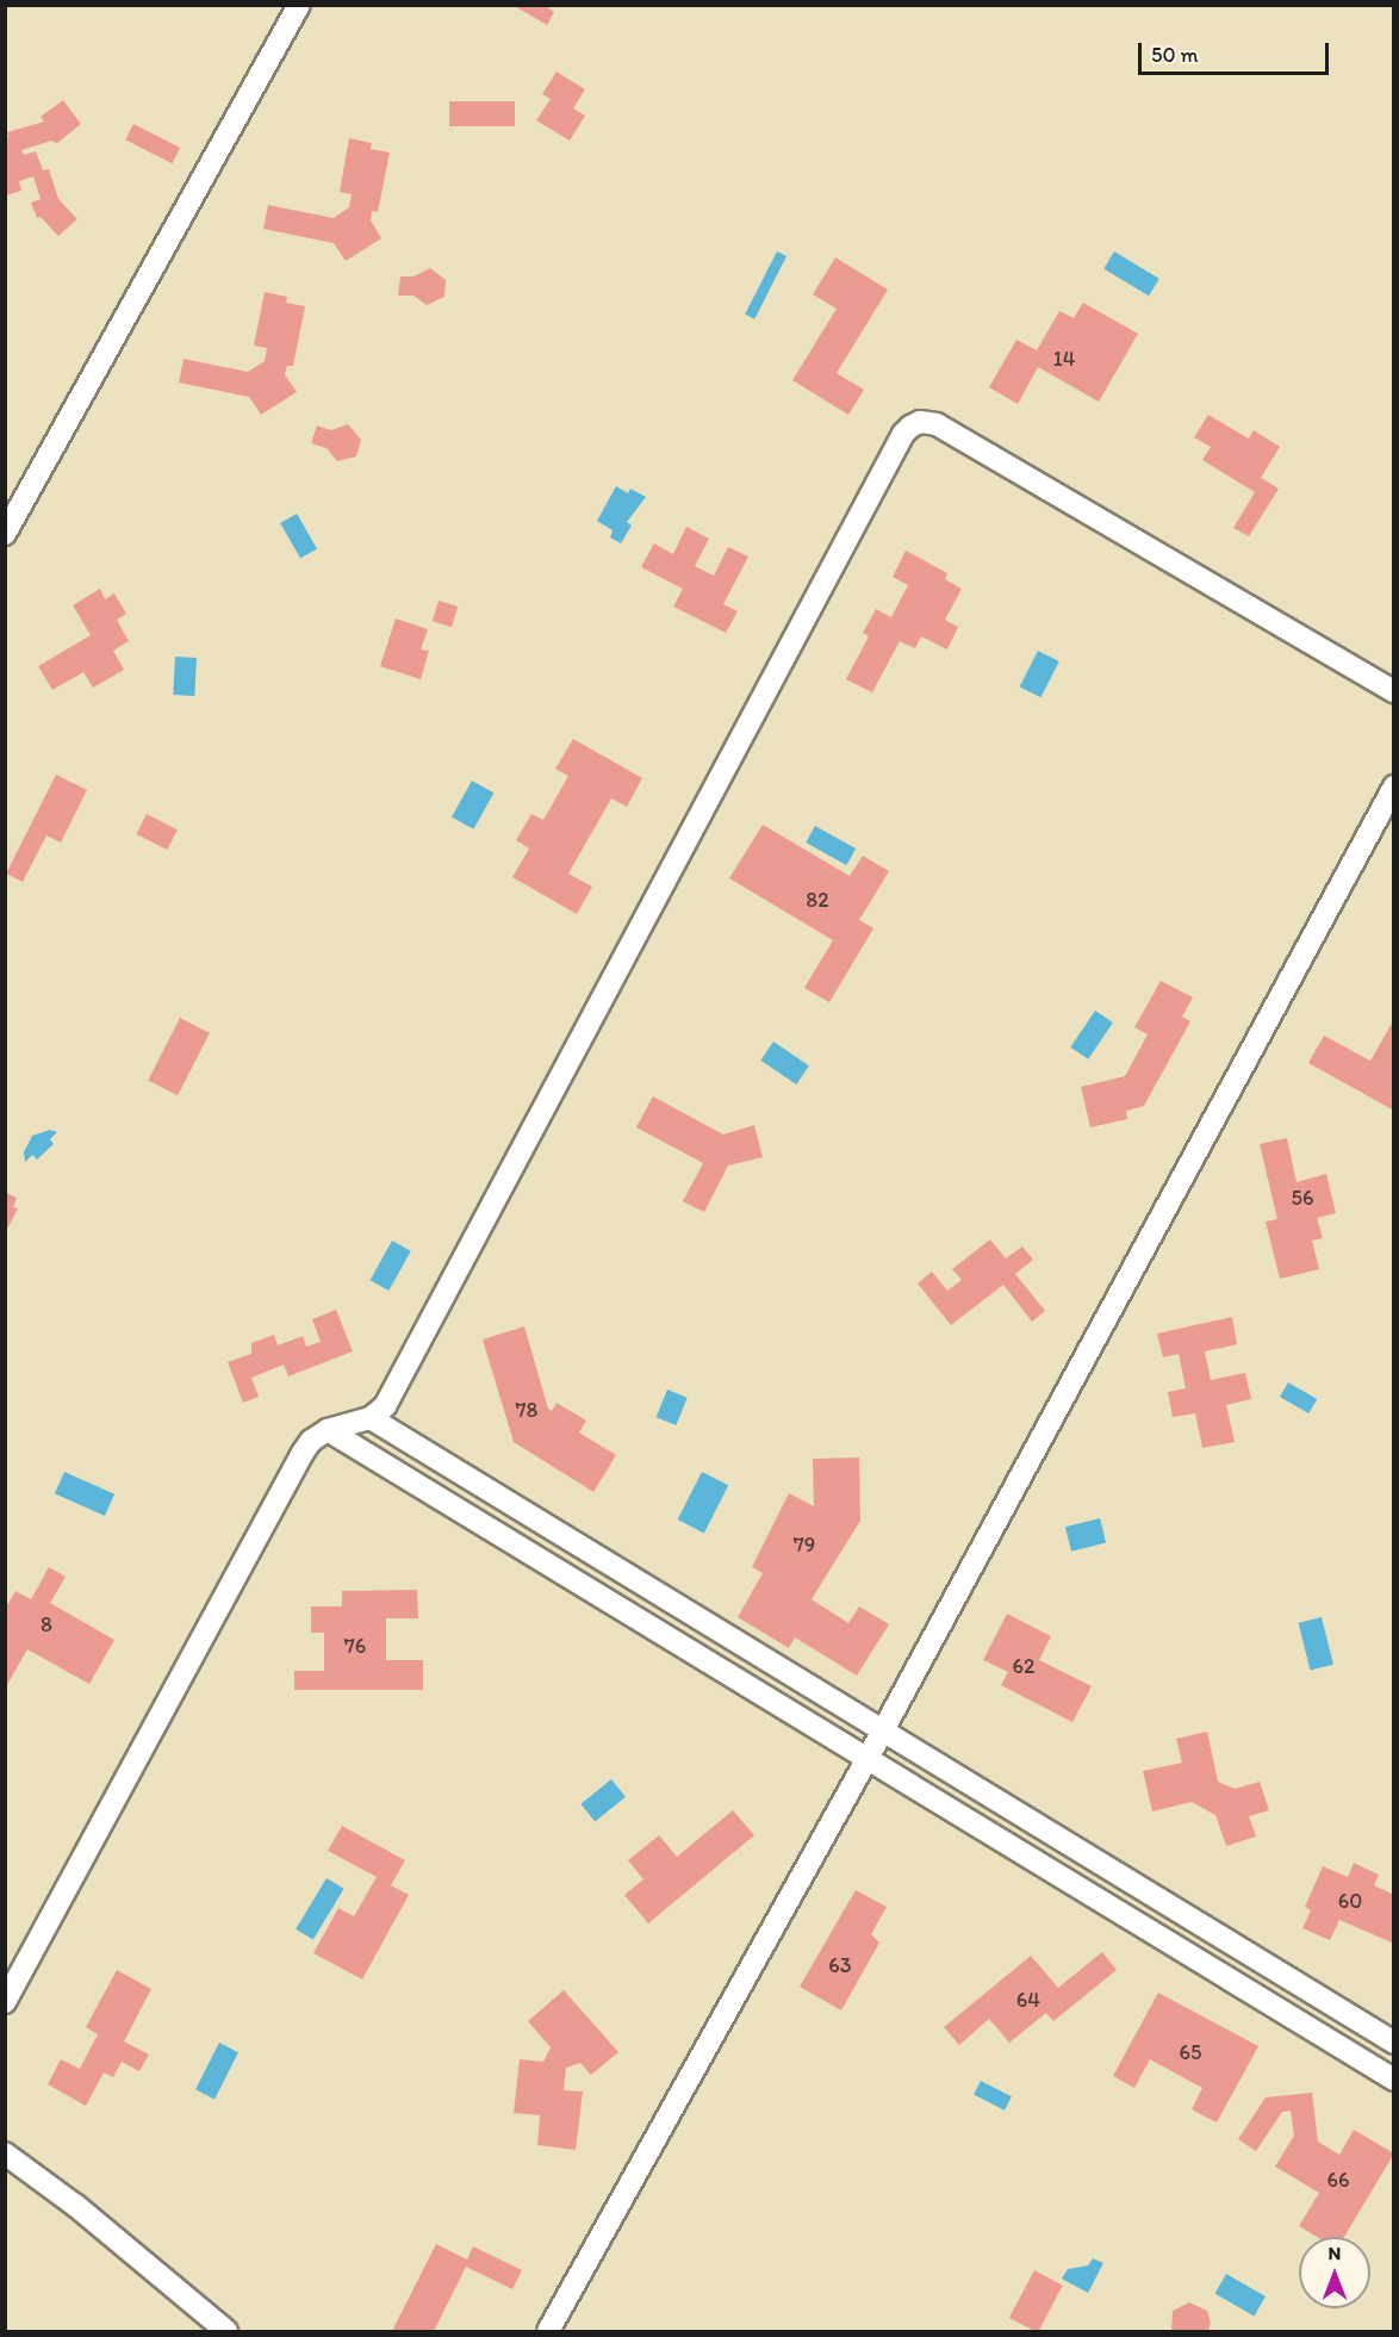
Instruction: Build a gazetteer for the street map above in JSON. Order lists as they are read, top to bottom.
{
  "house_numbers": [
    "14",
    "82",
    "56",
    "78",
    "79",
    "8",
    "76",
    "62",
    "60",
    "63",
    "64",
    "65",
    "66"
  ],
  "scale_bar": "50 m",
  "north": "top"
}
